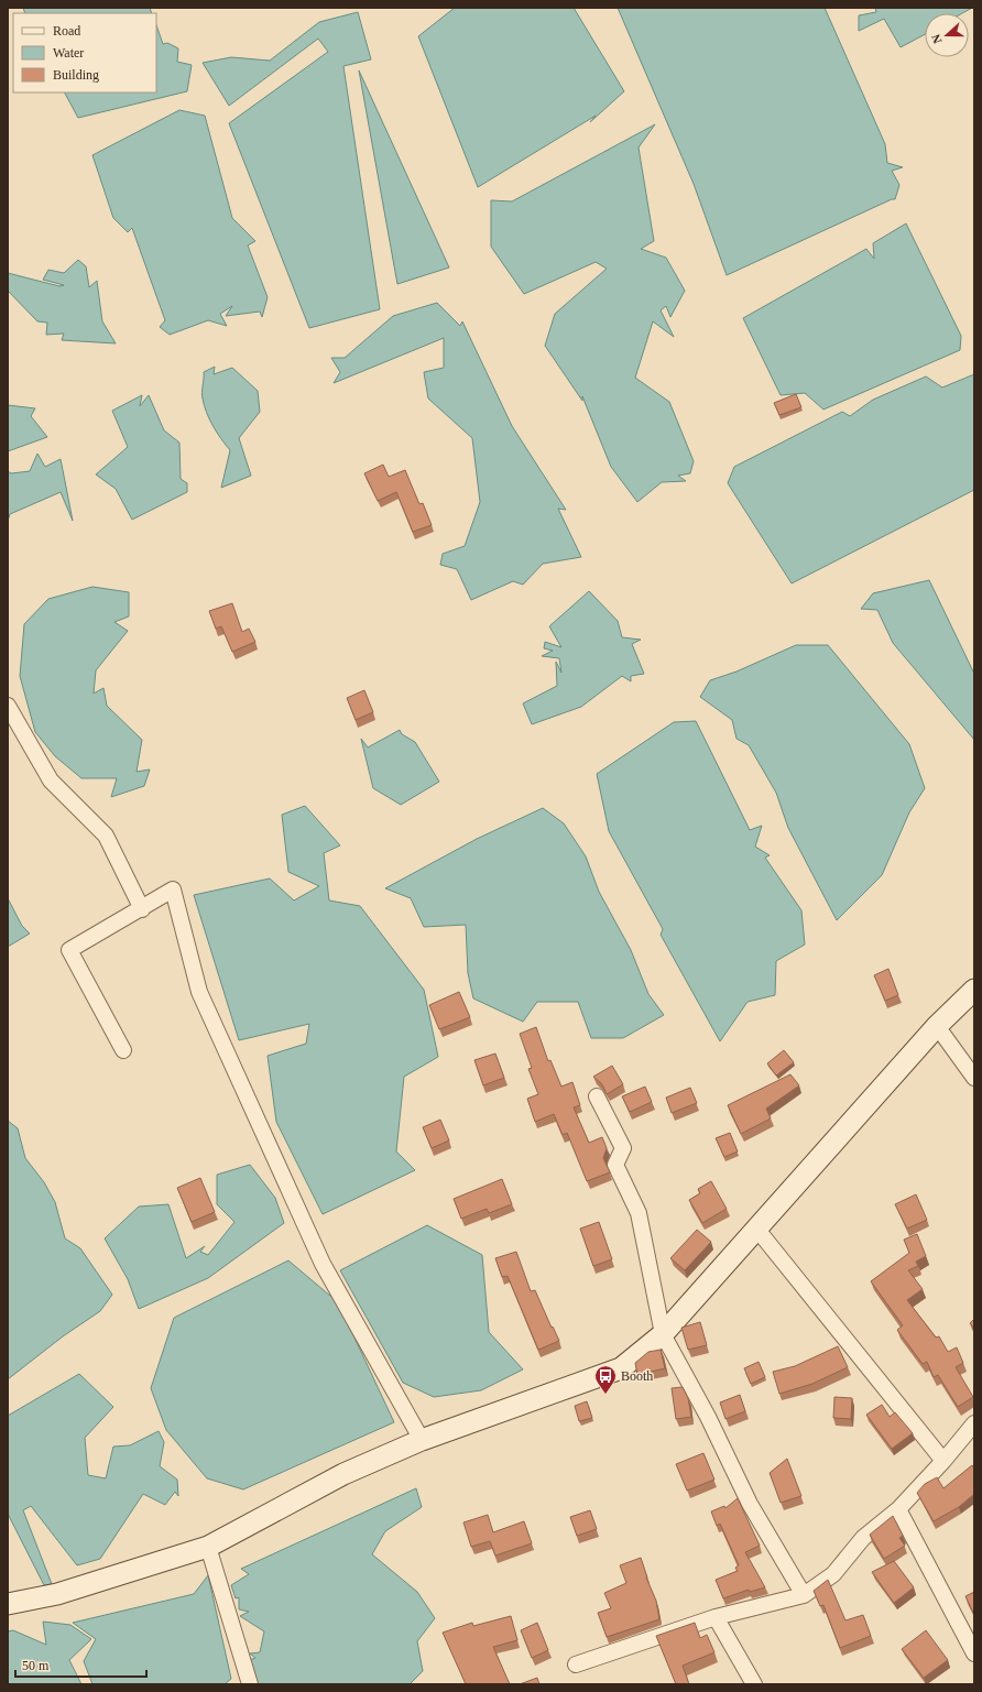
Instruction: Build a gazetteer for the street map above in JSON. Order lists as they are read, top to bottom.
{
  "places": {
    "bus stop": ["Booth"]
  },
  "legend": ["Road", "Water", "Building"],
  "scale_bar": "50 m",
  "north": "left"
}
